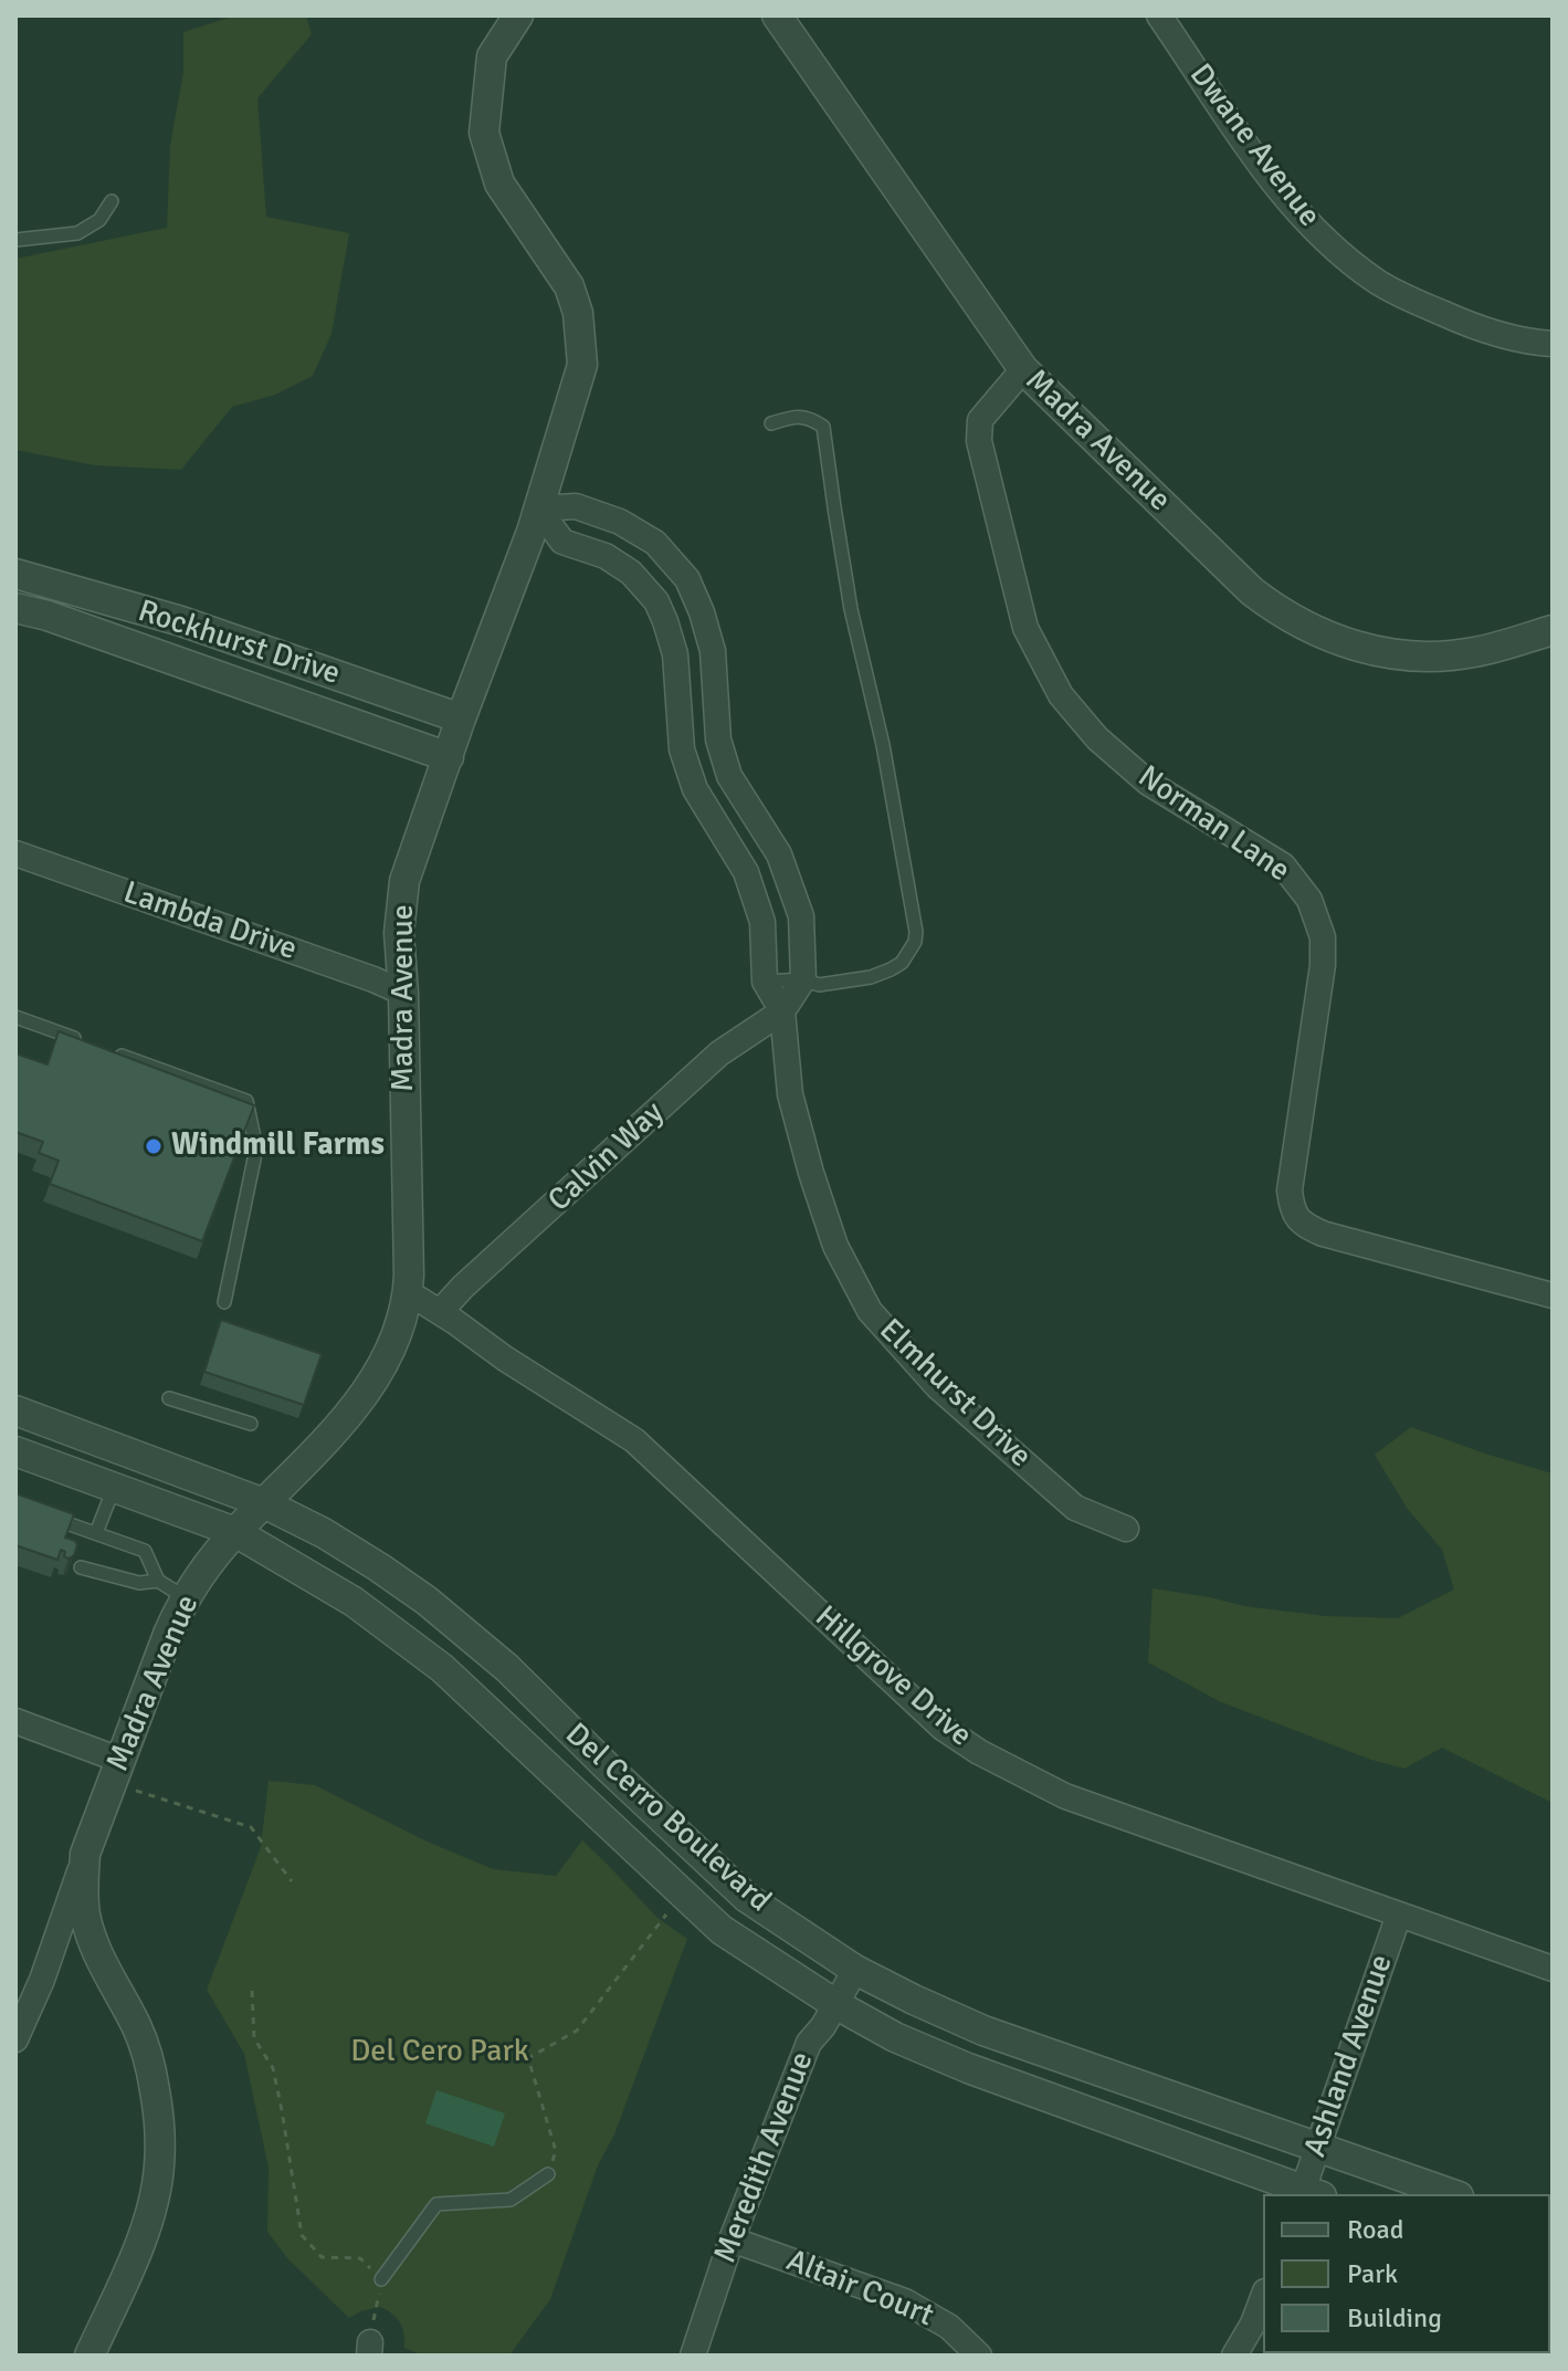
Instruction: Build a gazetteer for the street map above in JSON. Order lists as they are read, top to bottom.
{
  "streets": {
    "street": [
      "Dwane Avenue",
      "Madra Avenue",
      "Rockhurst Drive",
      "Norman Lane",
      "Lambda Drive",
      "Calvin Way",
      "Elmhurst Drive",
      "Hillgrove Drive",
      "Del Cerro Boulevard",
      "Ashland Avenue",
      "Meredith Avenue",
      "Altair Court"
    ]
  },
  "crossings": [
    ["Madra Avenue", "Rockhurst Drive"],
    ["Madra Avenue", "Norman Lane"],
    ["Madra Avenue", "Lambda Drive"],
    ["Madra Avenue", "Elmhurst Drive"],
    ["Madra Avenue", "Hillgrove Drive"],
    ["Madra Avenue", "Del Cerro Boulevard"],
    ["Calvin Way", "Elmhurst Drive"],
    ["Calvin Way", "Hillgrove Drive"],
    ["Hillgrove Drive", "Ashland Avenue"],
    ["Del Cerro Boulevard", "Ashland Avenue"],
    ["Del Cerro Boulevard", "Meredith Avenue"],
    ["Meredith Avenue", "Altair Court"]
  ],
  "parks": ["Del Cero Park"],
  "places": ["Windmill Farms"],
  "legend": ["Road", "Park", "Building"]
}
